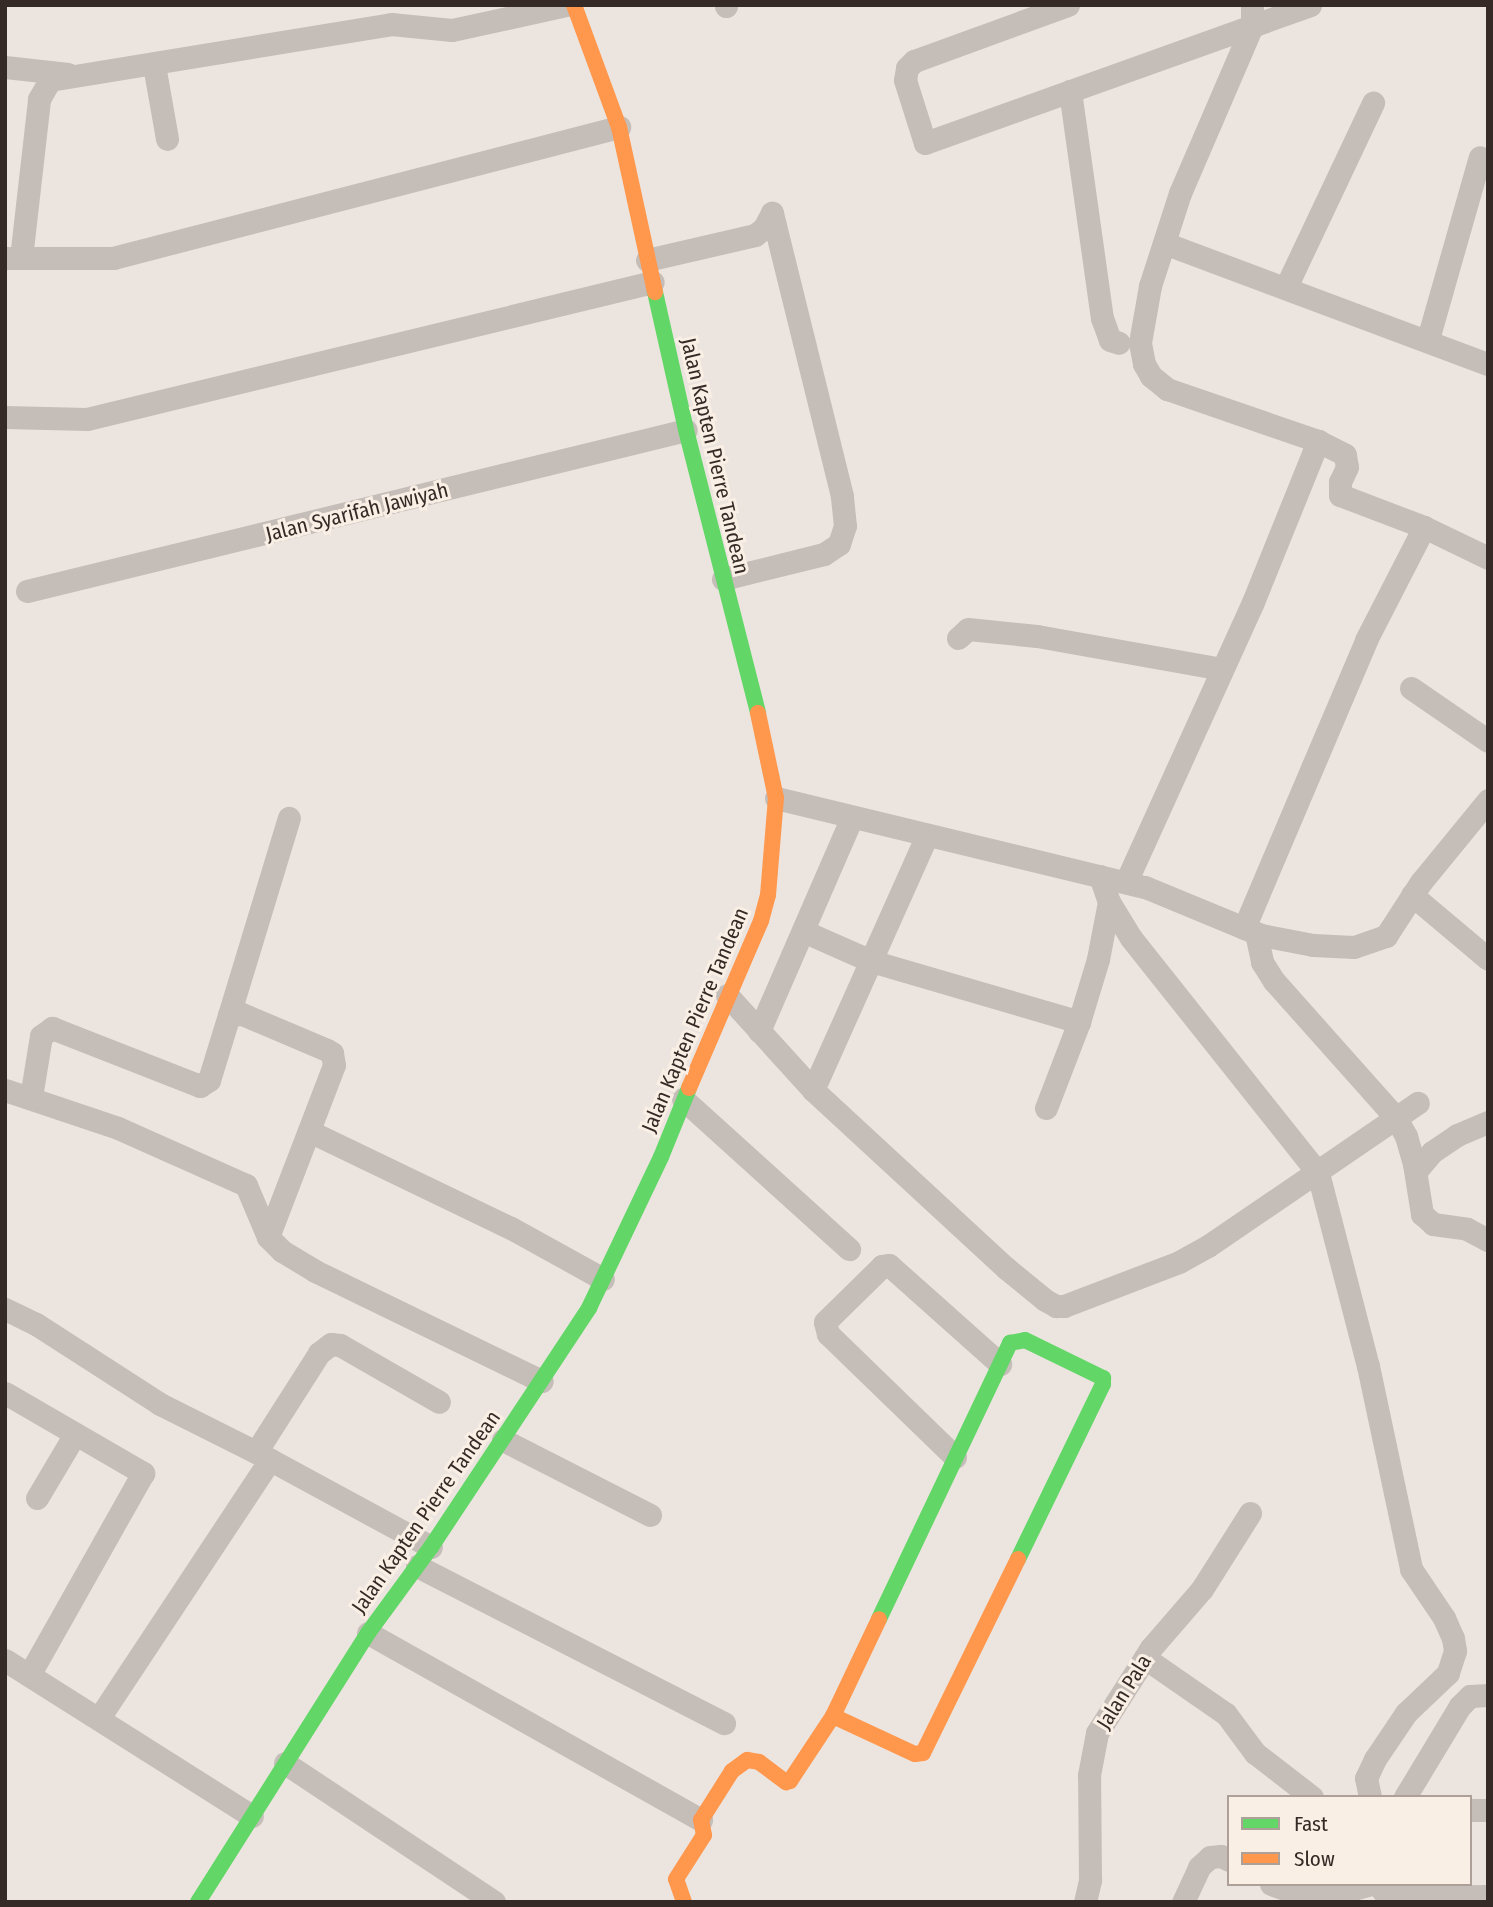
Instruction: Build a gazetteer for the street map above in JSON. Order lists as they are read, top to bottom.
{
  "streets": {
    "main road": ["Jalan Kapten Pierre Tandean"],
    "street": ["Jalan Syarifah Jawiyah", "Jalan Pala"]
  },
  "crossings": [
    ["Jalan Kapten Pierre Tandean", "Jalan Syarifah Jawiyah"]
  ],
  "legend": ["Fast", "Slow"]
}
